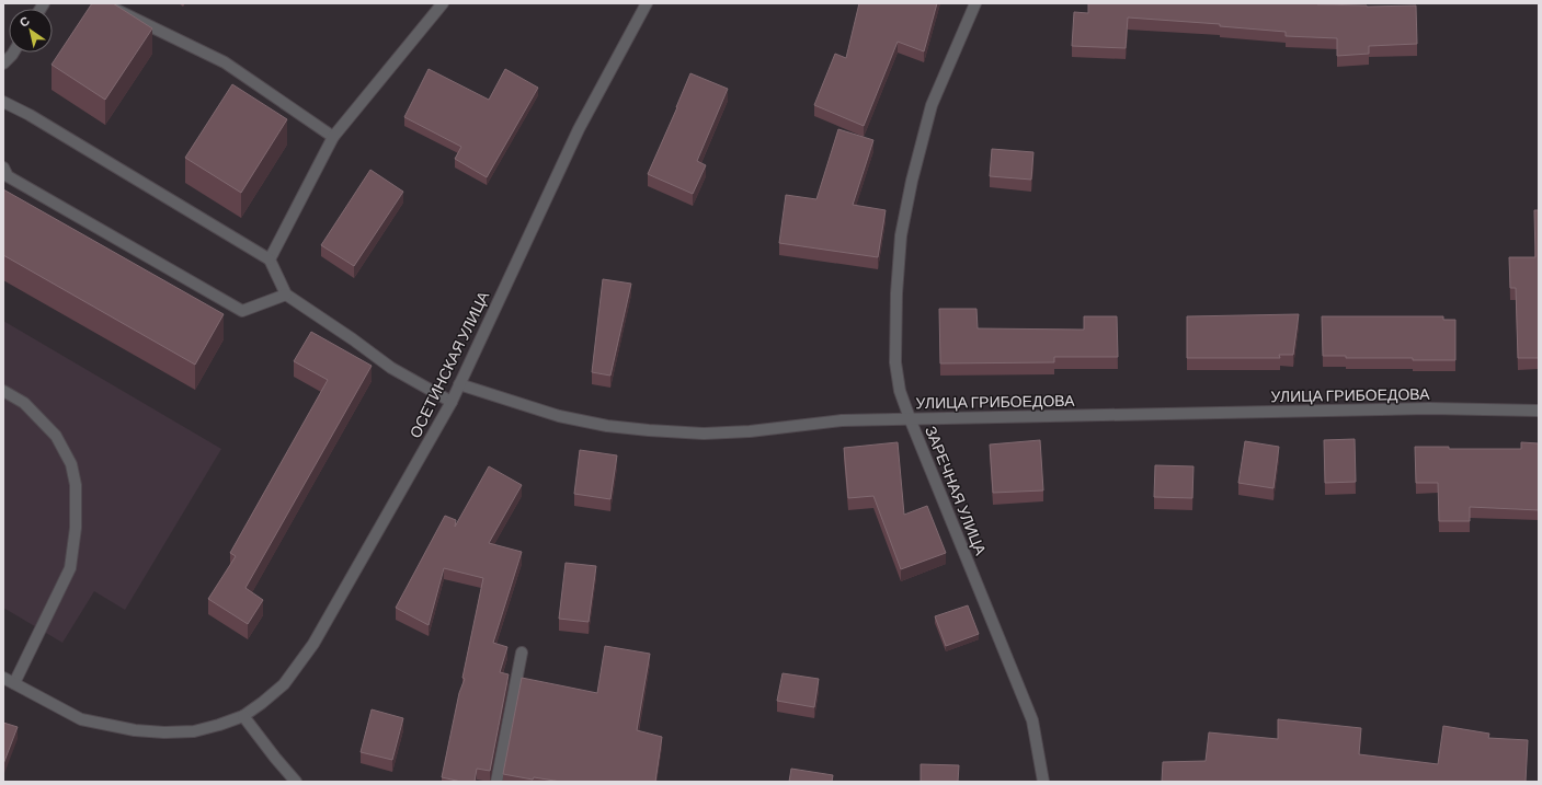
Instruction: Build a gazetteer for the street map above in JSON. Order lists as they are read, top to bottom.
{
  "streets": {
    "street": ["ОСЕТИНСКАЯ УЛИЦА", "УЛИЦА ГРИБОЕДОВА", "ЗАРЕЧНАЯ УЛИЦА"]
  },
  "crossings": [
    ["ОСЕТИНСКАЯ УЛИЦА", "УЛИЦА ГРИБОЕДОВА"],
    ["УЛИЦА ГРИБОЕДОВА", "ЗАРЕЧНАЯ УЛИЦА"]
  ],
  "north": "top left"
}
